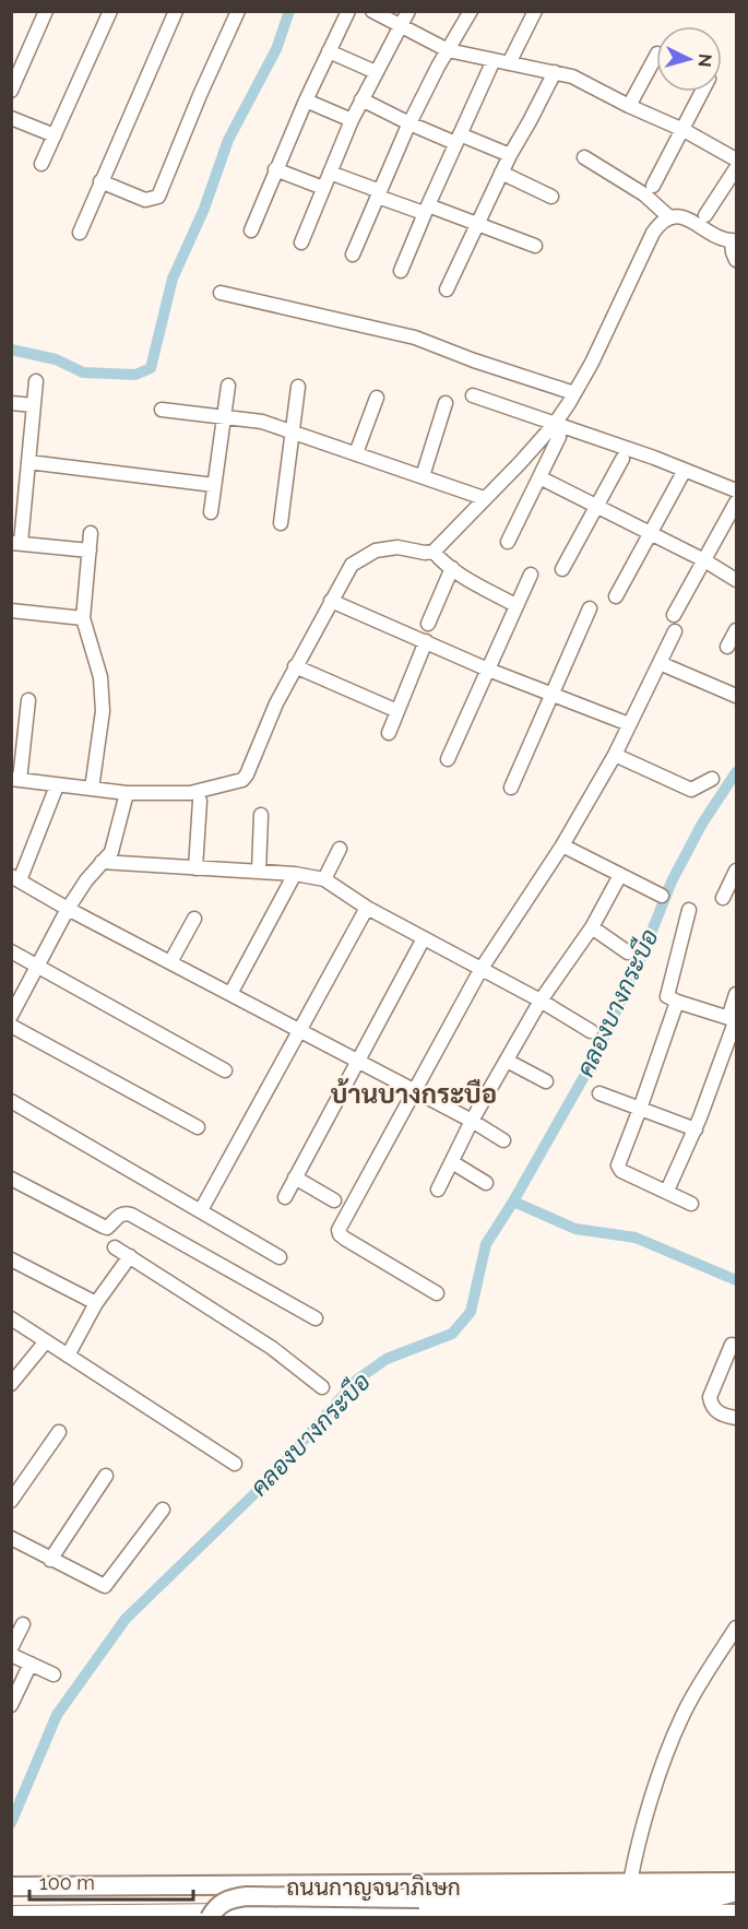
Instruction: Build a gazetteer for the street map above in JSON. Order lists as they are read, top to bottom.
{
  "streets": {
    "highway": ["ถนนกาญจนาภิเษก"]
  },
  "districts": ["บ้านบางกระบือ"],
  "water": ["คลองบางกระบือ"],
  "scale_bar": "100 m",
  "north": "right"
}
